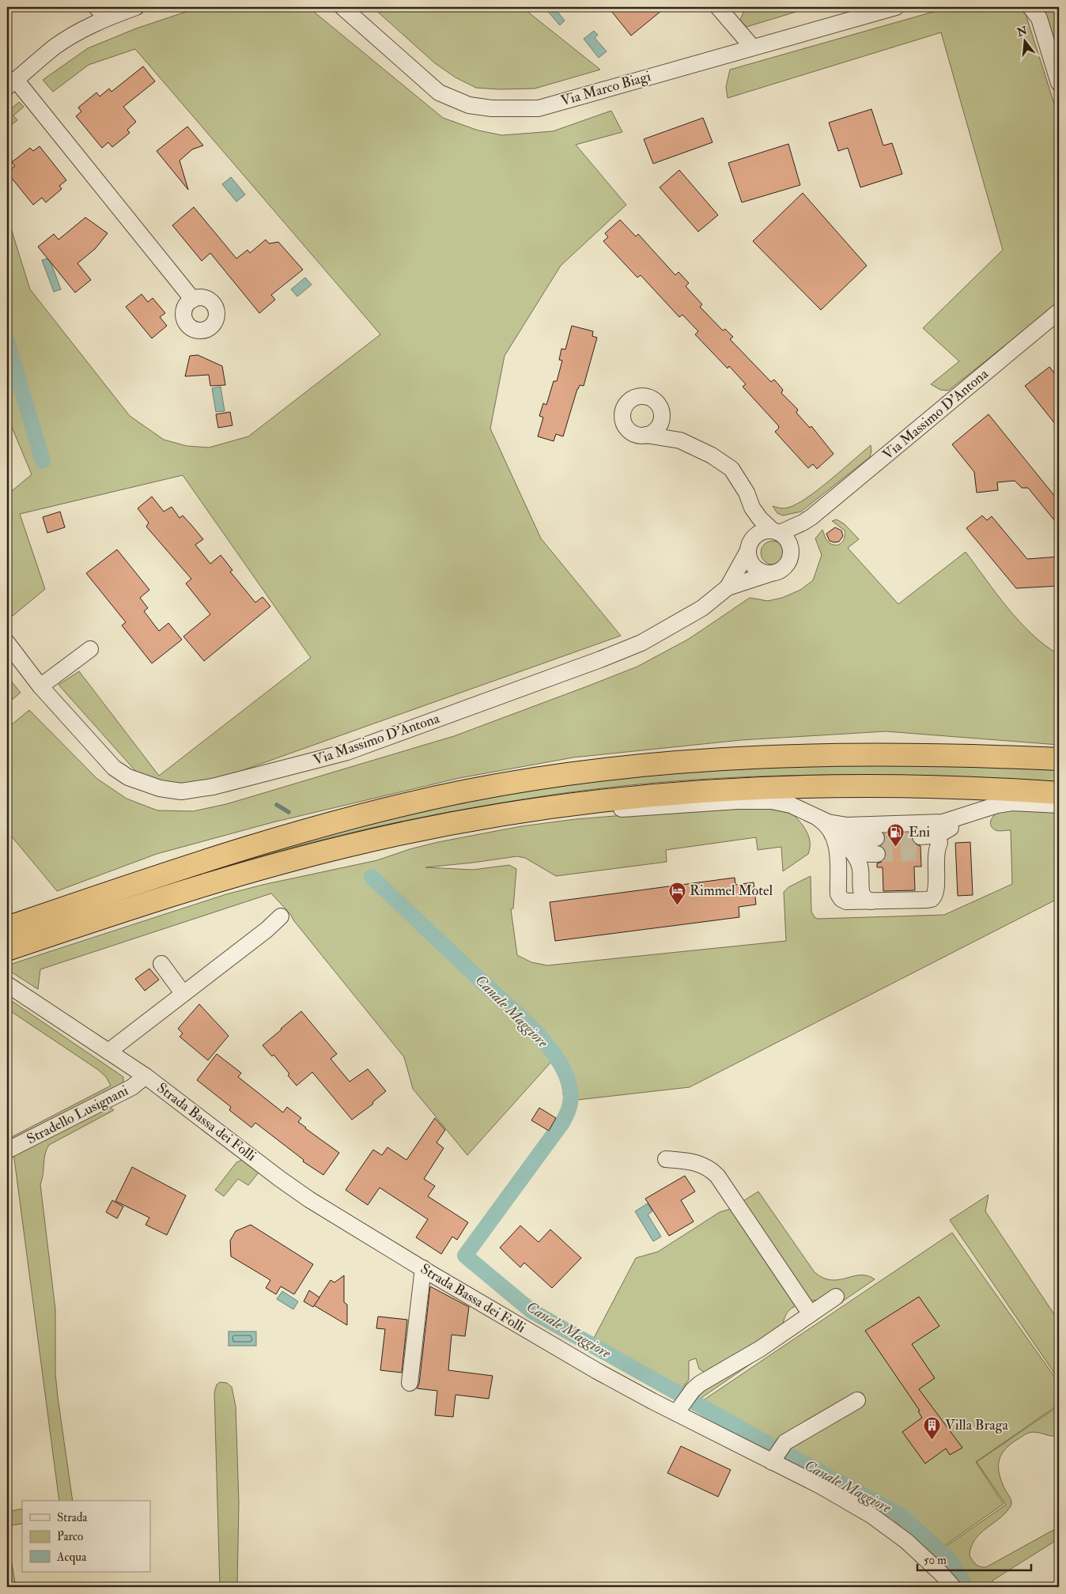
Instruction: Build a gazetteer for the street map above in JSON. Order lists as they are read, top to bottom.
{
  "streets": {
    "street": [
      "Via Marco Biagi",
      "Via Massimo D'Antona",
      "Stradello Lusignani",
      "Strada Bassa dei Folli"
    ]
  },
  "crossings": [
    ["Stradello Lusignani", "Strada Bassa dei Folli"]
  ],
  "water": ["Canale Maggiore"],
  "places": {
    "fuel station": ["Eni"],
    "hotel": ["Rimmel Motel"],
    "building": ["Villa Braga"]
  },
  "legend": ["Strada", "Parco", "Acqua"],
  "scale_bar": "50 m",
  "north": "top"
}
